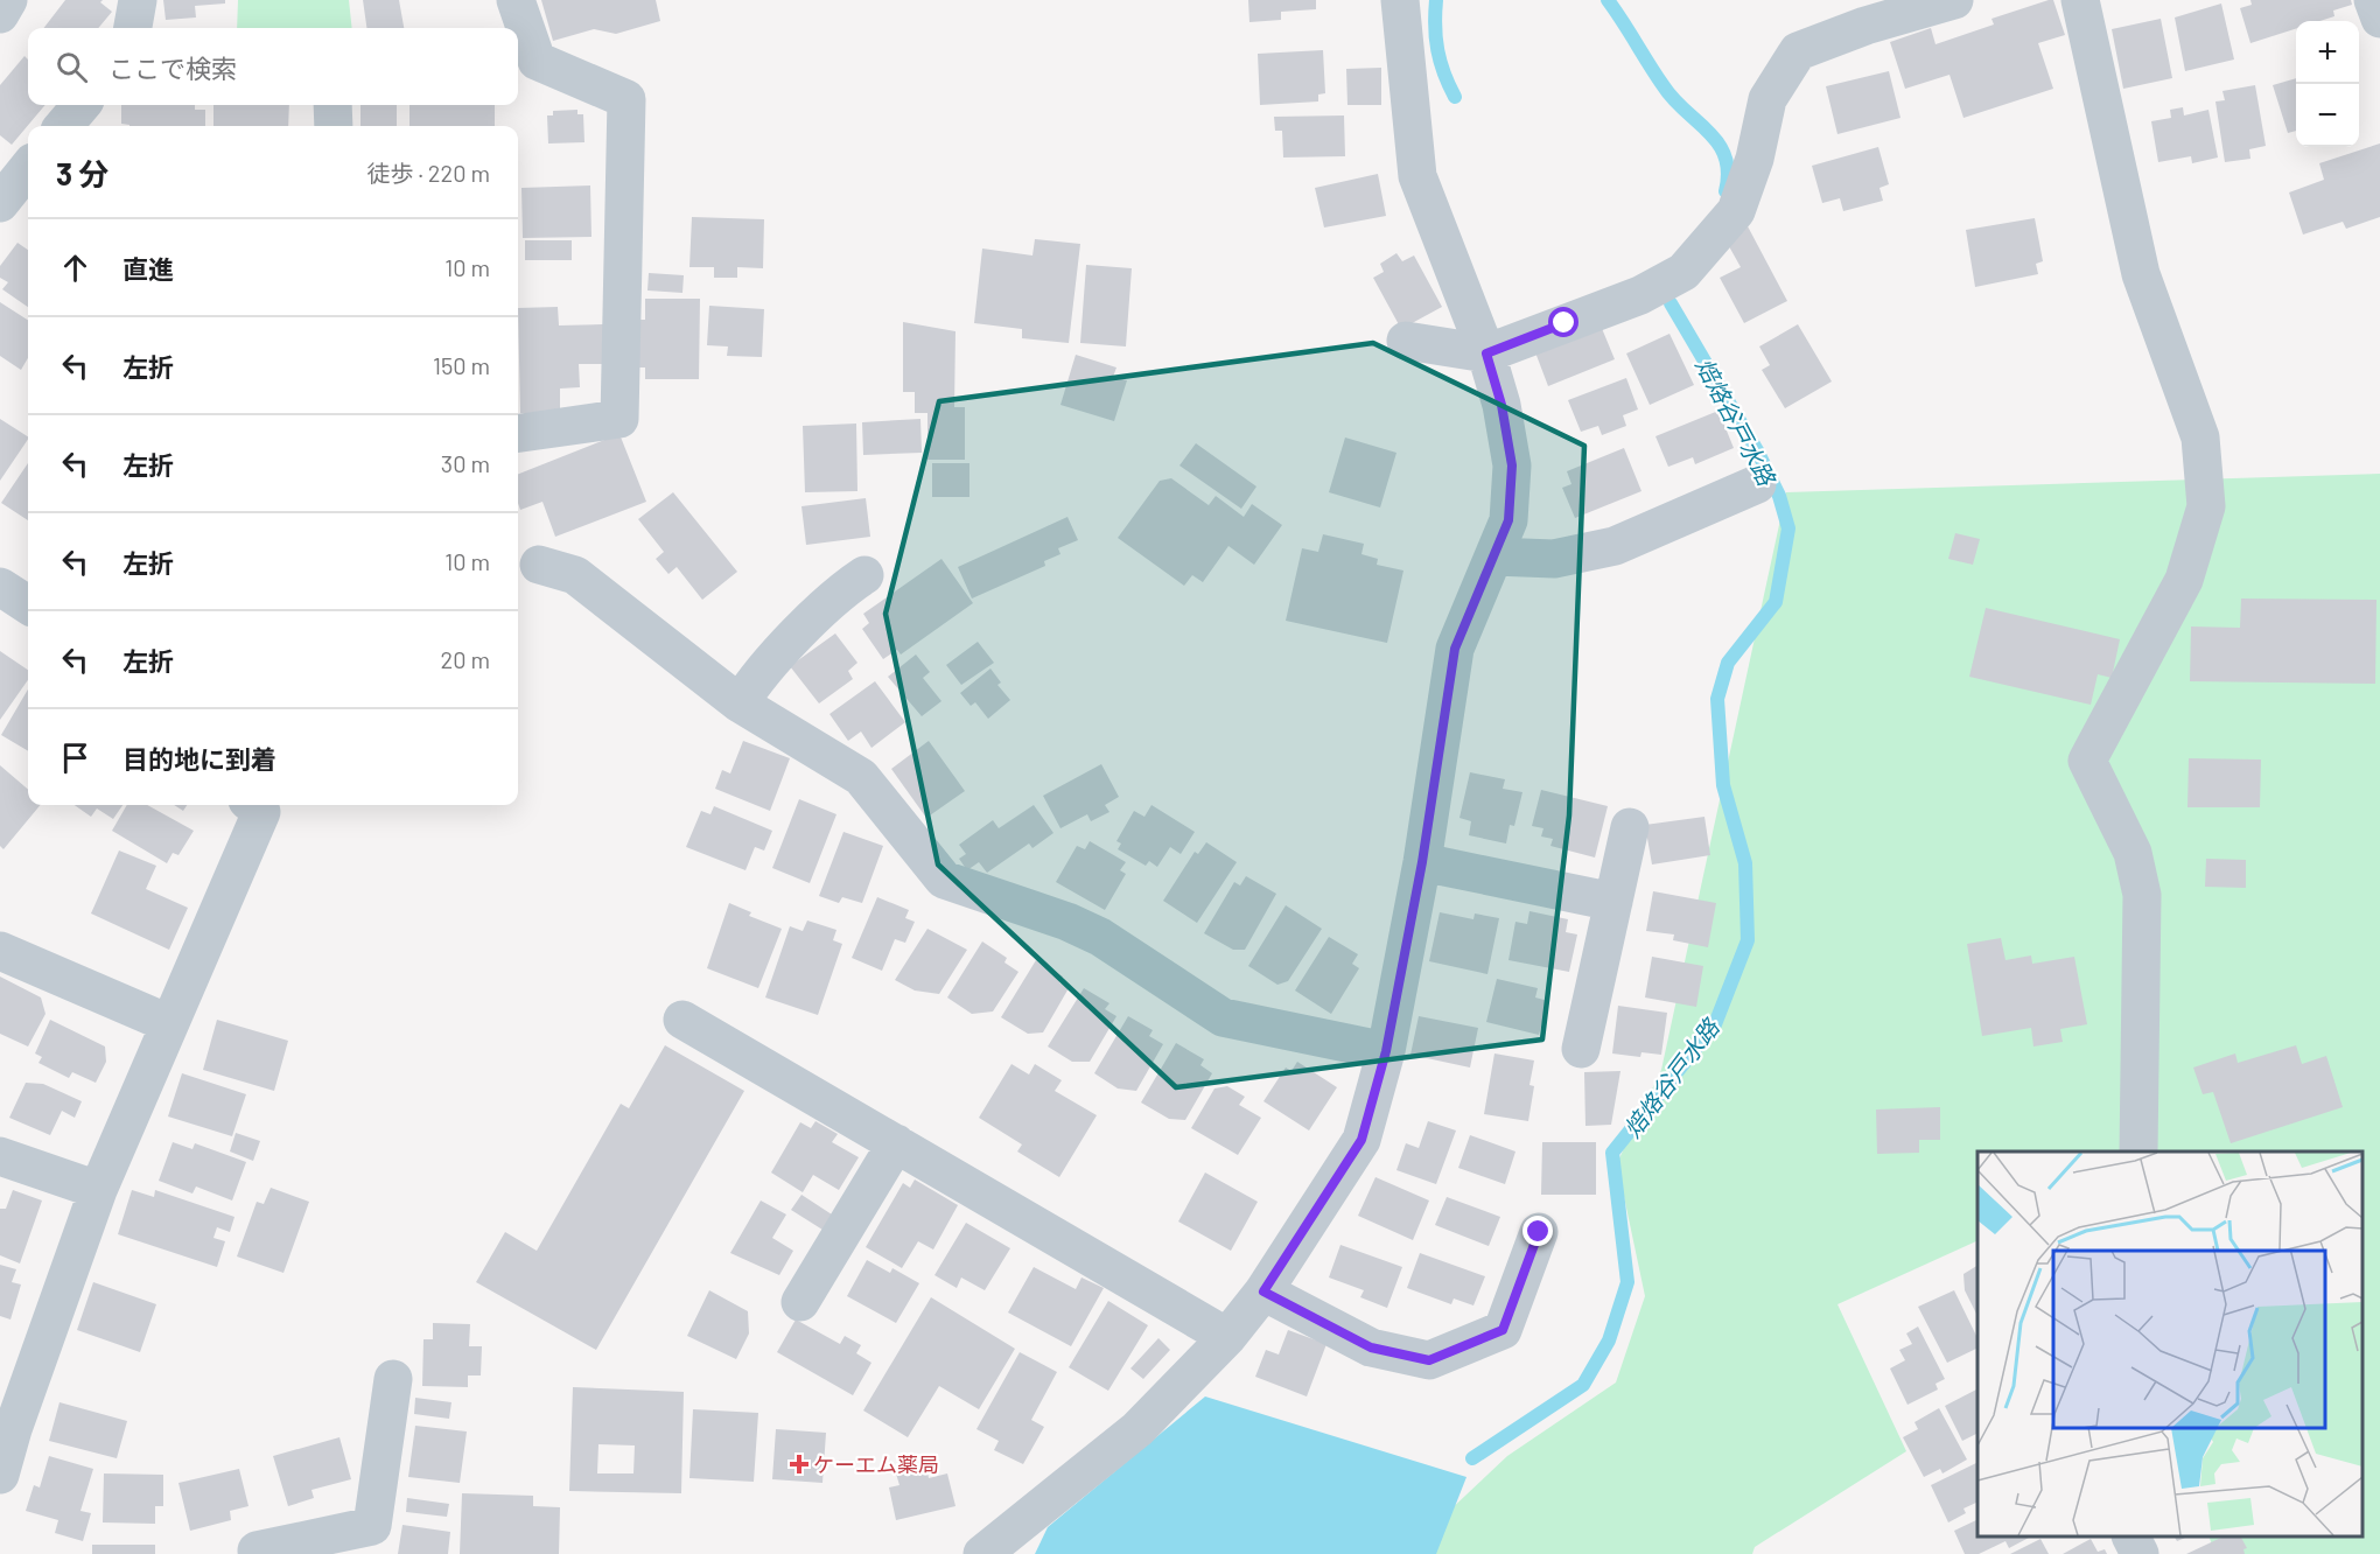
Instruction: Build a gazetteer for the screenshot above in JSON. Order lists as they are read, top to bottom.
{
  "water": ["焙烙谷戸水路"],
  "places": {
    "health": ["ケーエム薬局"]
  },
  "page": {
    "map_buttons": ["+", "−"],
    "search": "ここで検索",
    "heading": ["3 分", "徒歩 · 220 m"],
    "list": [
      ["直進", "10 m"],
      ["左折", "150 m"],
      ["左折", "30 m"],
      ["左折", "10 m"],
      ["左折", "20 m"],
      "目的地に到着"
    ]
  }
}
